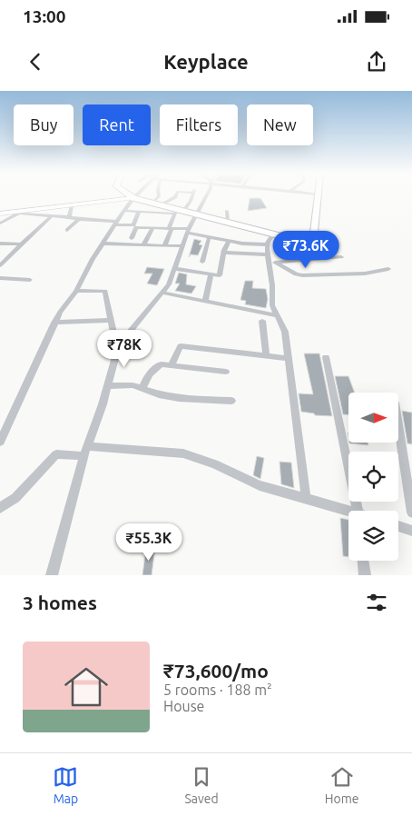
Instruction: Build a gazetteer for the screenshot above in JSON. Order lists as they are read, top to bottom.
{
  "north": "right",
  "page": {
    "status": "13:00",
    "header": "Keyplace",
    "chip": [
      "Buy",
      "Rent",
      "Filters",
      "New"
    ],
    "price": ["₹73.6K", "₹78K", "₹55.3K"],
    "heading": "3 homes",
    "list": [
      {
        "name": "₹73,600/mo",
        "note": "5 rooms · 188 m² · House"
      }
    ],
    "tabs": ["Map", "Saved", "Home"]
  }
}
